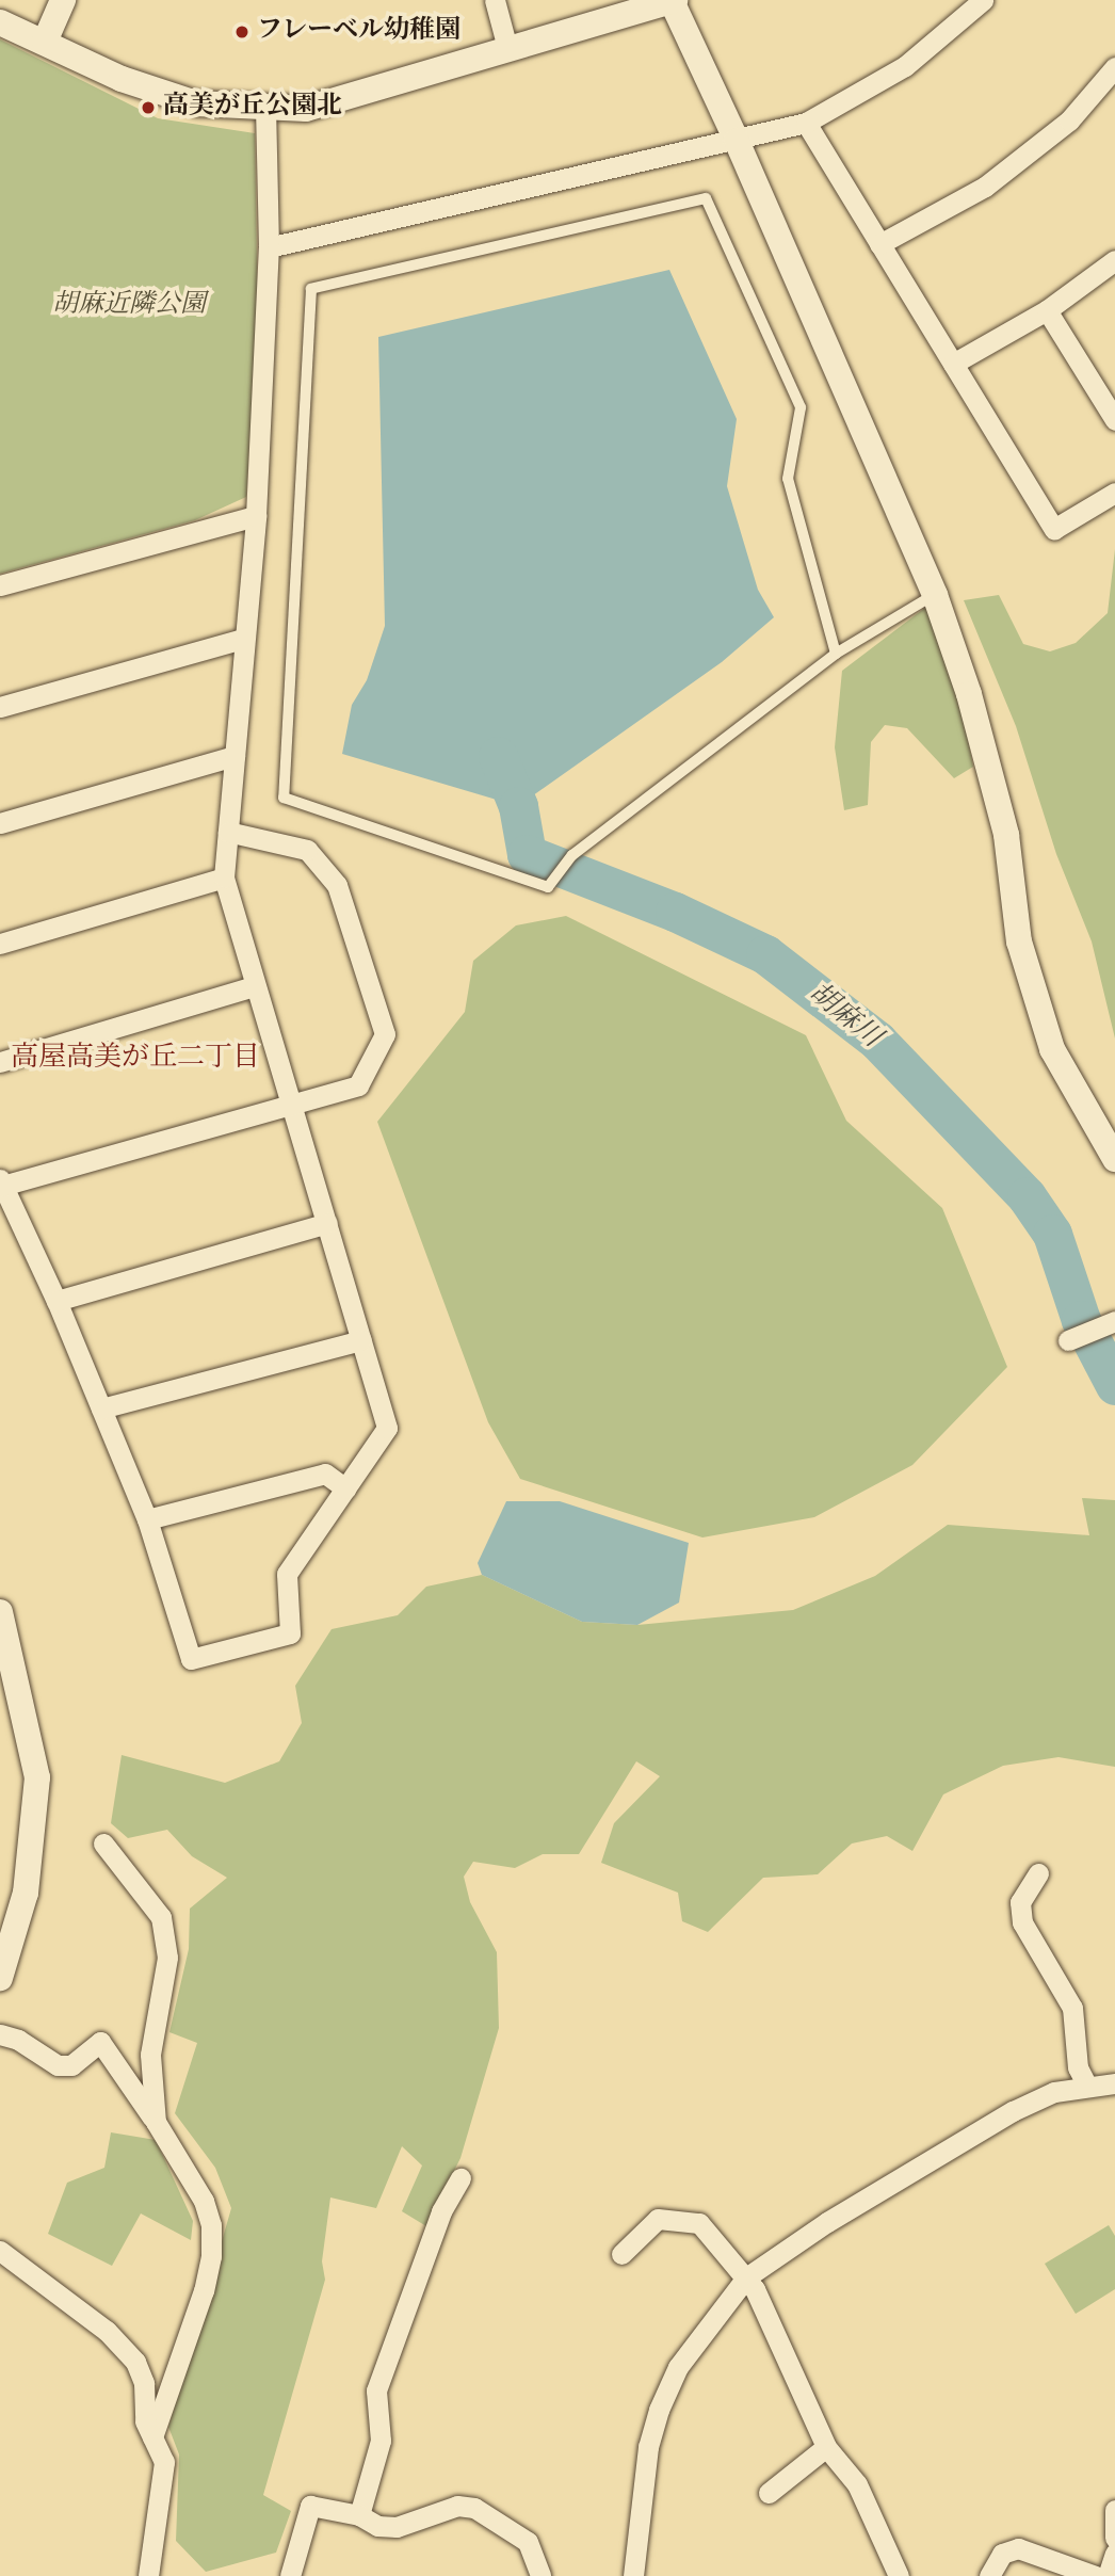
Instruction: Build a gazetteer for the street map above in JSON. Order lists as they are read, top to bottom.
{
  "districts": ["高屋高美が丘二丁目"],
  "water": ["胡麻川"],
  "parks": ["胡麻近隣公園"],
  "places": ["フレーベル幼稚園", "高美が丘公園北"]
}
